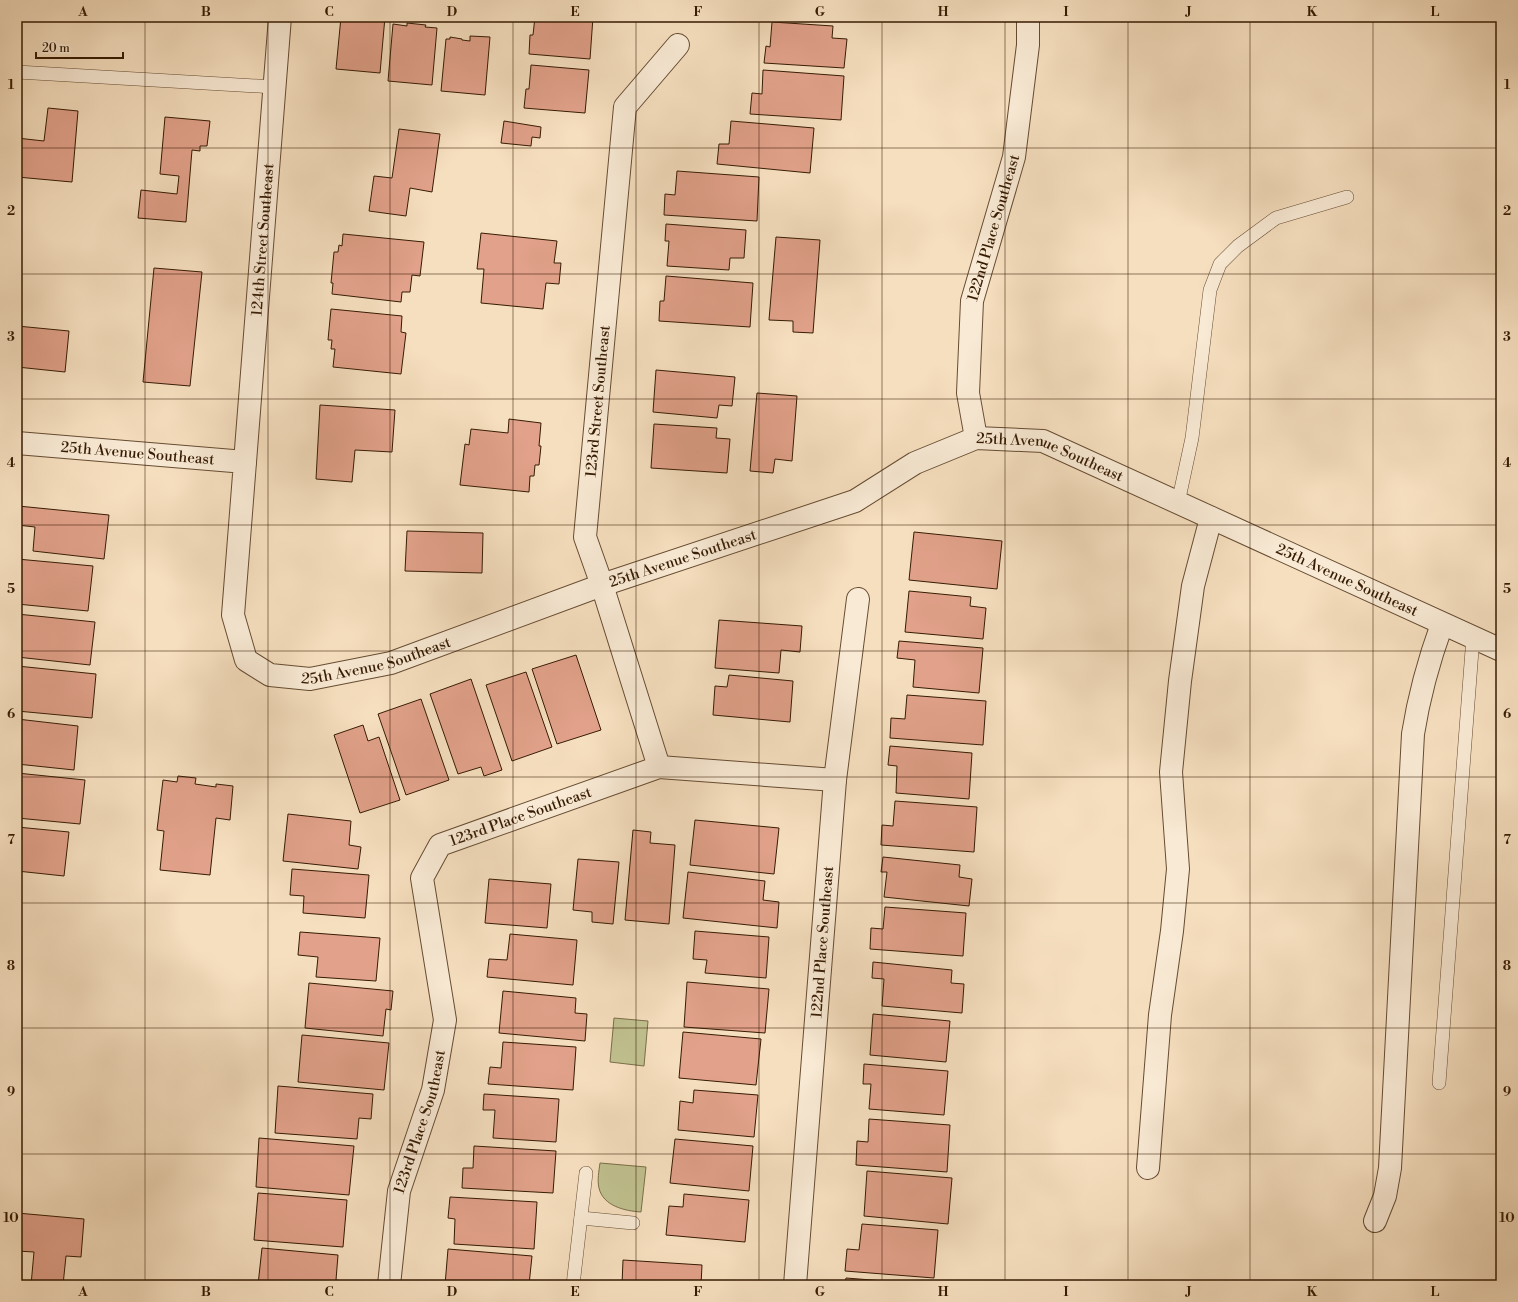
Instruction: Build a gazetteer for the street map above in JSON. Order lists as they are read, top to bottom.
{
  "streets": {
    "street": [
      "122nd Place Southeast",
      "124th Street Southeast",
      "123rd Street Southeast",
      "25th Avenue Southeast",
      "123rd Place Southeast"
    ]
  },
  "crossings": [
    ["122nd Place Southeast", "25th Avenue Southeast"],
    ["122nd Place Southeast", "123rd Place Southeast"],
    ["124th Street Southeast", "25th Avenue Southeast"],
    ["123rd Street Southeast", "25th Avenue Southeast"],
    ["123rd Street Southeast", "123rd Place Southeast"]
  ],
  "scale_bar": "20 m",
  "grid": {
    "columns": [
      "A",
      "B",
      "C",
      "D",
      "E",
      "F",
      "G",
      "H",
      "I",
      "J",
      "K",
      "L"
    ],
    "rows": [
      "1",
      "2",
      "3",
      "4",
      "5",
      "6",
      "7",
      "8",
      "9",
      "10"
    ]
  }
}
